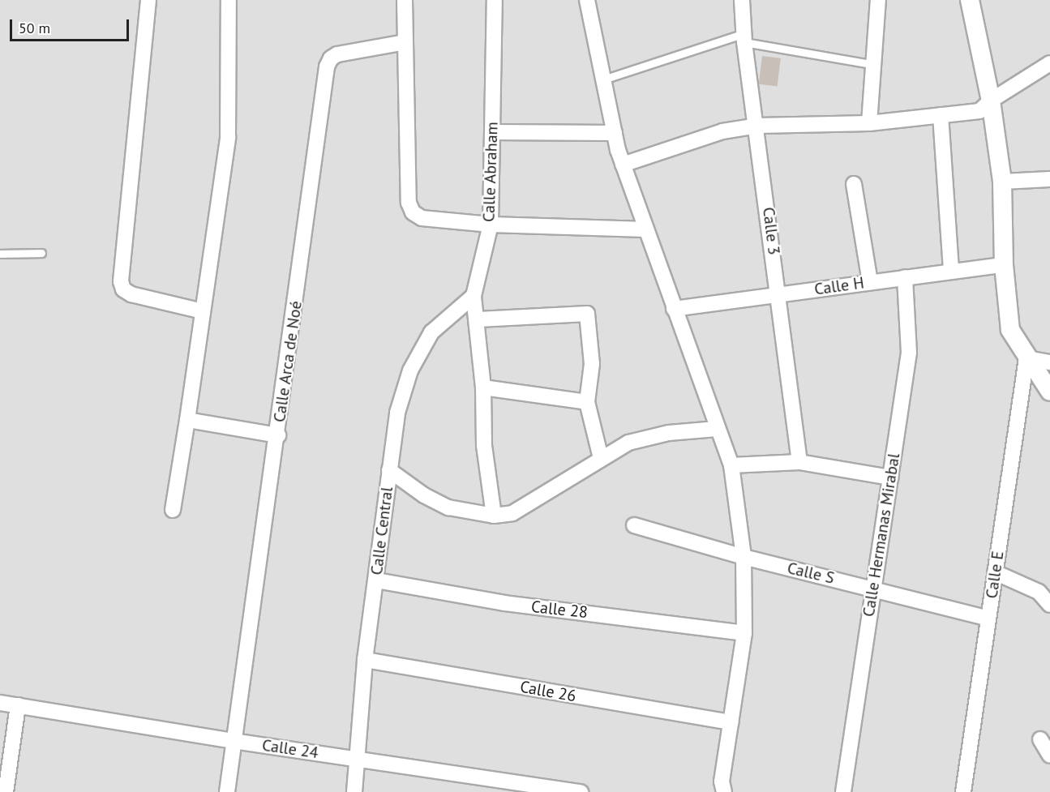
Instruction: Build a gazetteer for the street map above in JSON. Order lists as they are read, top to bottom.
{
  "streets": {
    "street": [
      "Calle Abraham",
      "Calle 3",
      "Calle H",
      "Calle Arca de Noé",
      "Calle Central",
      "Calle Hermanas Mirabal",
      "Calle S",
      "Calle E",
      "Calle 28",
      "Calle 26",
      "Calle 24"
    ]
  },
  "crossings": [
    ["Calle Abraham", "Calle Central"],
    ["Calle 3", "Calle H"],
    ["Calle H", "Calle Hermanas Mirabal"],
    ["Calle Arca de Noé", "Calle 24"],
    ["Calle Central", "Calle 28"],
    ["Calle Central", "Calle 26"],
    ["Calle Central", "Calle 24"],
    ["Calle Hermanas Mirabal", "Calle S"],
    ["Calle S", "Calle E"]
  ],
  "scale_bar": "50 m"
}
